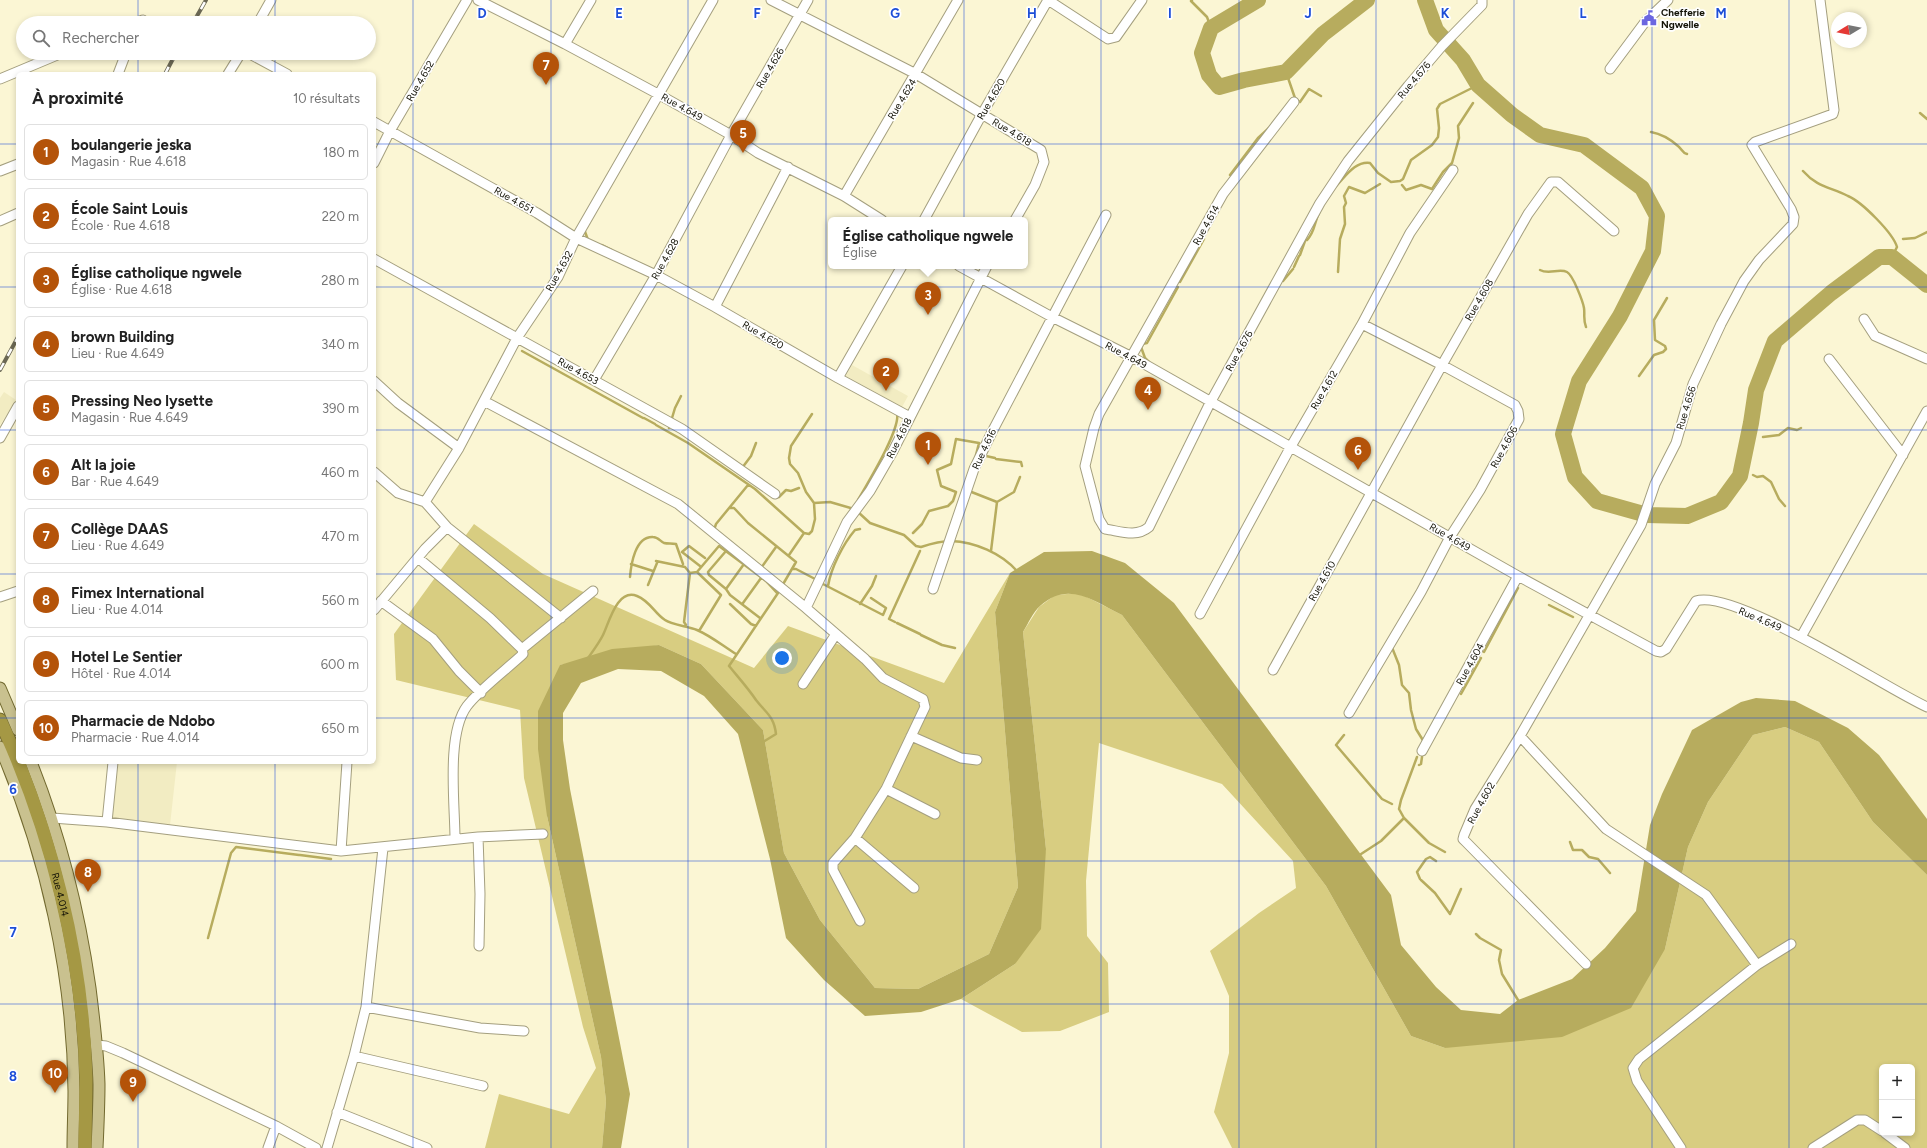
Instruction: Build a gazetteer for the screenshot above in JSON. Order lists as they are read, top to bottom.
{
  "streets": {
    "highway": ["Rue 4.014"],
    "street": [
      "Rue 4.626",
      "Rue 4.676",
      "Rue 4.652",
      "Rue 4.624",
      "Rue 4.620",
      "Rue 4.649",
      "Rue 4.618",
      "Rue 4.651",
      "Rue 4.614",
      "Rue 4.628",
      "Rue 4.632",
      "Rue 4.608",
      "Rue 4.653",
      "Rue 4.612",
      "Rue 4.656",
      "Rue 4.606",
      "Rue 4.616",
      "Rue 4.610",
      "Rue 4.604",
      "Rue 4.602"
    ]
  },
  "crossings": [
    ["Rue 4.626", "Rue 4.649"],
    ["Rue 4.626", "Rue 4.618"],
    ["Rue 4.626", "Rue 4.628"],
    ["Rue 4.676", "Rue 4.649"],
    ["Rue 4.676", "Rue 4.614"],
    ["Rue 4.652", "Rue 4.651"],
    ["Rue 4.624", "Rue 4.649"],
    ["Rue 4.624", "Rue 4.618"],
    ["Rue 4.620", "Rue 4.618"],
    ["Rue 4.620", "Rue 4.651"],
    ["Rue 4.620", "Rue 4.628"],
    ["Rue 4.649", "Rue 4.618"],
    ["Rue 4.649", "Rue 4.614"],
    ["Rue 4.649", "Rue 4.628"],
    ["Rue 4.649", "Rue 4.632"],
    ["Rue 4.649", "Rue 4.608"],
    ["Rue 4.649", "Rue 4.612"],
    ["Rue 4.649", "Rue 4.656"],
    ["Rue 4.649", "Rue 4.606"],
    ["Rue 4.649", "Rue 4.616"],
    ["Rue 4.649", "Rue 4.610"],
    ["Rue 4.649", "Rue 4.604"],
    ["Rue 4.649", "Rue 4.602"],
    ["Rue 4.651", "Rue 4.628"],
    ["Rue 4.651", "Rue 4.632"],
    ["Rue 4.628", "Rue 4.653"],
    ["Rue 4.632", "Rue 4.653"],
    ["Rue 4.608", "Rue 4.606"],
    ["Rue 4.608", "Rue 4.610"],
    ["Rue 4.612", "Rue 4.606"],
    ["Rue 4.656", "Rue 4.602"]
  ],
  "places": {
    "public building": ["Chefferie Ngwelle"]
  },
  "north": "left",
  "page": {
    "search": "Rechercher",
    "pins": [
      "7",
      "5",
      "3",
      "2",
      "4",
      "1",
      "6",
      "8",
      "10",
      "9"
    ],
    "heading": ["À proximité", "10 résultats"],
    "list": [
      {
        "mark": "1",
        "name": "boulangerie jeska",
        "note": "Magasin · Rue 4.618",
        "value": "180 m"
      },
      {
        "mark": "2",
        "name": "École Saint Louis",
        "note": "École · Rue 4.618",
        "value": "220 m"
      },
      {
        "mark": "3",
        "name": "Église catholique ngwele",
        "note": "Église · Rue 4.618",
        "value": "280 m"
      },
      {
        "mark": "4",
        "name": "brown Building",
        "note": "Lieu · Rue 4.649",
        "value": "340 m"
      },
      {
        "mark": "5",
        "name": "Pressing Neo lysette",
        "note": "Magasin · Rue 4.649",
        "value": "390 m"
      },
      {
        "mark": "6",
        "name": "Alt la joie",
        "note": "Bar · Rue 4.649",
        "value": "460 m"
      },
      {
        "mark": "7",
        "name": "Collège DAAS",
        "note": "Lieu · Rue 4.649",
        "value": "470 m"
      },
      {
        "mark": "8",
        "name": "Fimex International",
        "note": "Lieu · Rue 4.014",
        "value": "560 m"
      },
      {
        "mark": "9",
        "name": "Hotel Le Sentier",
        "note": "Hôtel · Rue 4.014",
        "value": "600 m"
      },
      {
        "mark": "10",
        "name": "Pharmacie de Ndobo",
        "note": "Pharmacie · Rue 4.014",
        "value": "650 m"
      }
    ],
    "popup": ["Église catholique ngwele", "Église"],
    "map_buttons": ["+", "−"]
  },
  "grid": {
    "columns": [
      "D",
      "E",
      "F",
      "G",
      "H",
      "I",
      "J",
      "K",
      "L",
      "M"
    ],
    "rows": ["6", "7", "8"]
  }
}
